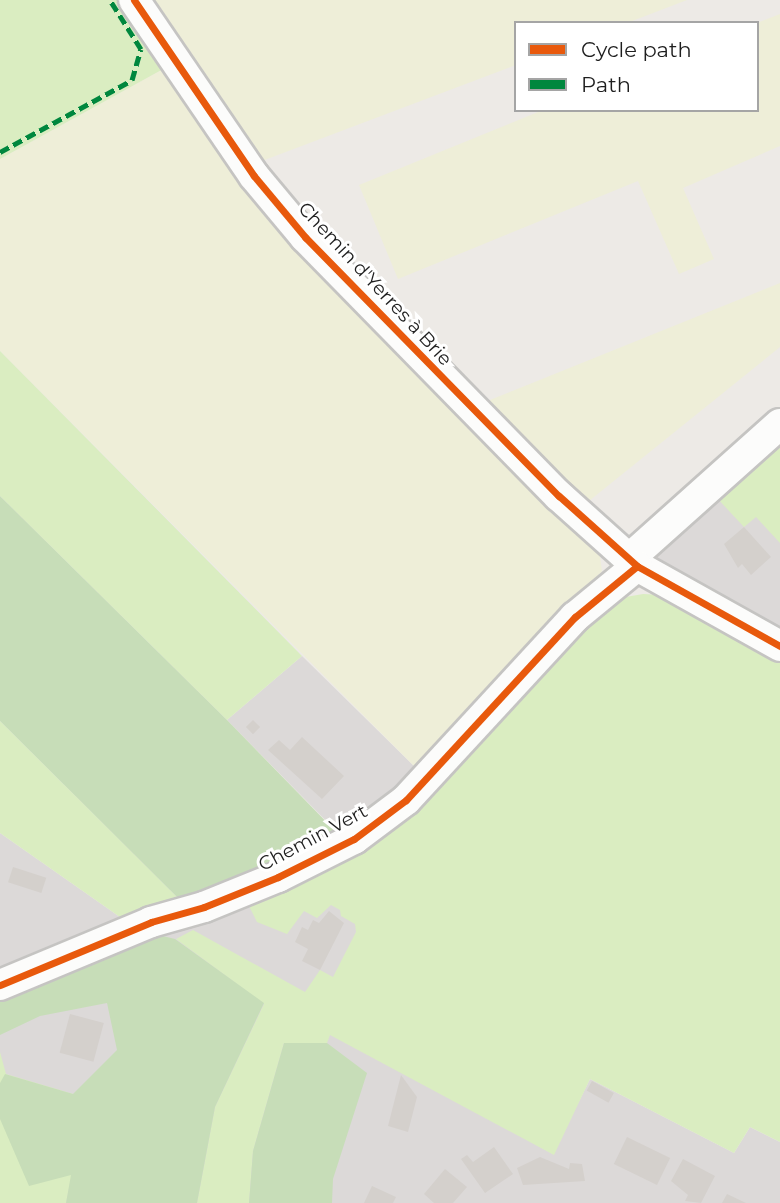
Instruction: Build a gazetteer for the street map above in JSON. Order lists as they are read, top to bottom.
{
  "streets": {
    "street": ["Chemin d'Yerres à Brie", "Chemin Vert"]
  },
  "crossings": [
    ["Chemin d'Yerres à Brie", "Chemin Vert"]
  ],
  "legend": ["Cycle path", "Path"]
}
